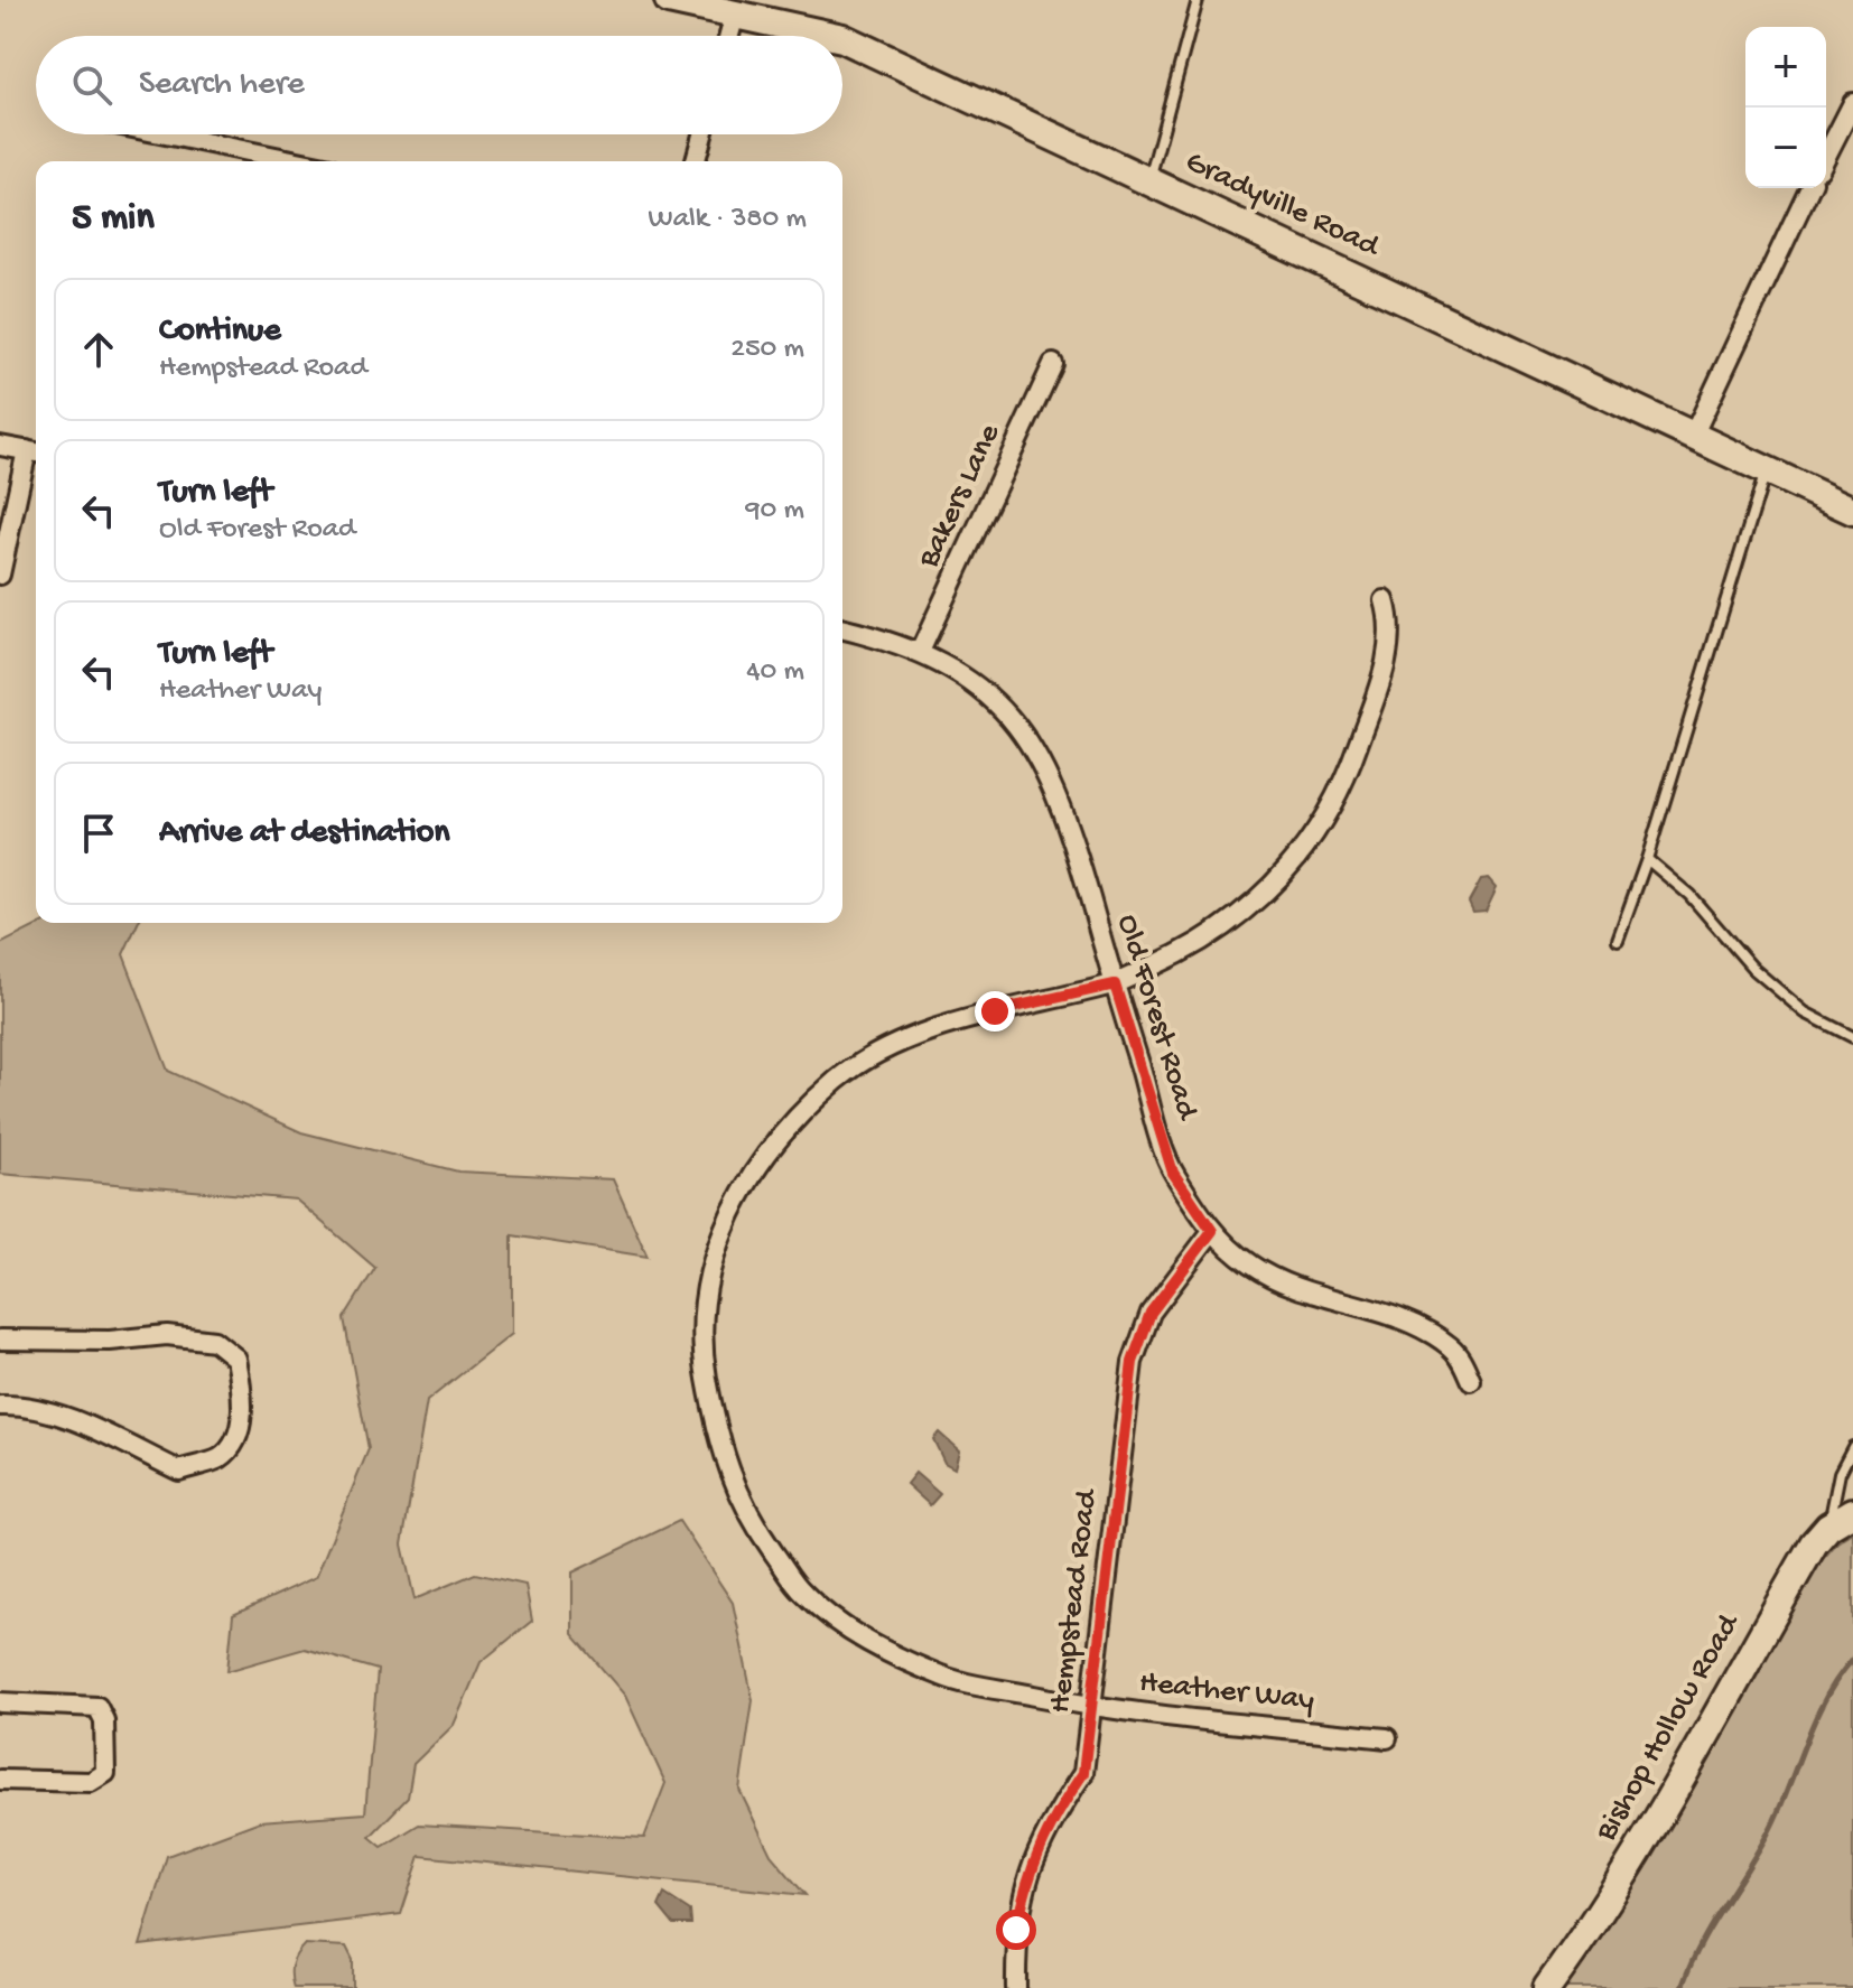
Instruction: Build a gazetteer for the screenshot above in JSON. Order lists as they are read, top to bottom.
{
  "streets": {
    "street": [
      "Gradyville Road",
      "Bakers Lane",
      "Old Forest Road",
      "Hempstead Road",
      "Heather Way",
      "Bishop Hollow Road"
    ]
  },
  "crossings": [
    ["Bakers Lane", "Old Forest Road"],
    ["Old Forest Road", "Hempstead Road"],
    ["Old Forest Road", "Heather Way"],
    ["Hempstead Road", "Heather Way"]
  ],
  "page": {
    "map_buttons": ["+", "−"],
    "search": "Search here",
    "heading": ["5 min", "Walk · 380 m"],
    "list": [
      ["Continue", "Hempstead Road", "250 m"],
      ["Turn left", "Old Forest Road", "90 m"],
      ["Turn left", "Heather Way", "40 m"],
      "Arrive at destination"
    ]
  }
}
